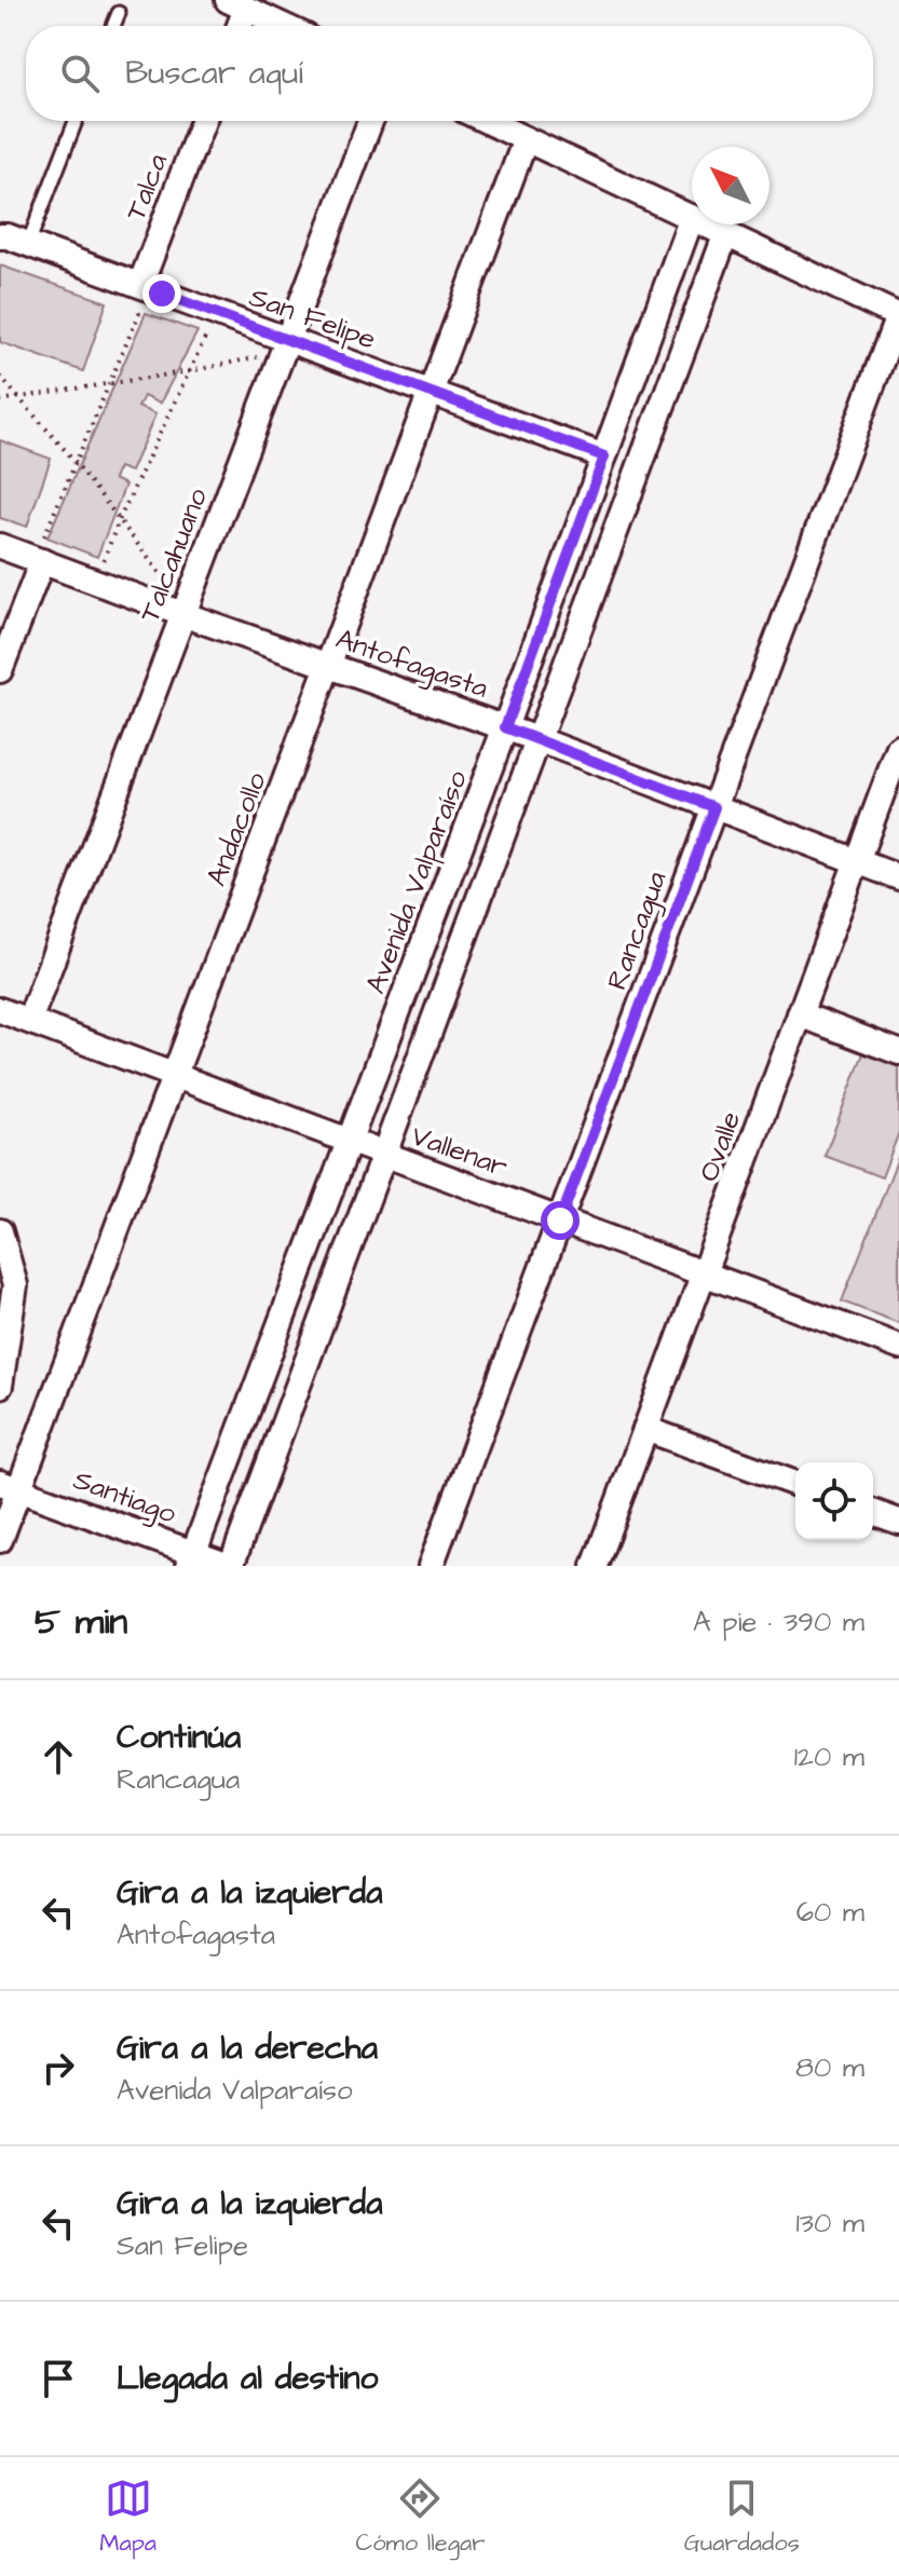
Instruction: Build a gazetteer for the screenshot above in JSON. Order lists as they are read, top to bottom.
{
  "streets": {
    "street": [
      "Talca",
      "San Felipe",
      "Talcahuano",
      "Antofagasta",
      "Andacollo",
      "Avenida Valparaíso",
      "Rancagua",
      "Ovalle",
      "Vallenar",
      "Santiago"
    ]
  },
  "crossings": [
    ["Talca", "San Felipe"],
    ["San Felipe", "Talcahuano"],
    ["San Felipe", "Andacollo"],
    ["San Felipe", "Avenida Valparaíso"],
    ["Talcahuano", "Antofagasta"],
    ["Talcahuano", "Vallenar"],
    ["Antofagasta", "Andacollo"],
    ["Antofagasta", "Avenida Valparaíso"],
    ["Antofagasta", "Rancagua"],
    ["Antofagasta", "Ovalle"],
    ["Andacollo", "Vallenar"],
    ["Andacollo", "Santiago"],
    ["Avenida Valparaíso", "Vallenar"],
    ["Avenida Valparaíso", "Santiago"],
    ["Rancagua", "Vallenar"],
    ["Ovalle", "Vallenar"]
  ],
  "north": "top left",
  "page": {
    "search": "Buscar aquí",
    "heading": ["5 min", "A pie · 390 m"],
    "list": [
      ["Continúa", "Rancagua", "120 m"],
      ["Gira a la izquierda", "Antofagasta", "60 m"],
      ["Gira a la derecha", "Avenida Valparaíso", "80 m"],
      ["Gira a la izquierda", "San Felipe", "130 m"],
      "Llegada al destino"
    ],
    "nav": ["Mapa", "Cómo llegar", "Guardados"]
  }
}
